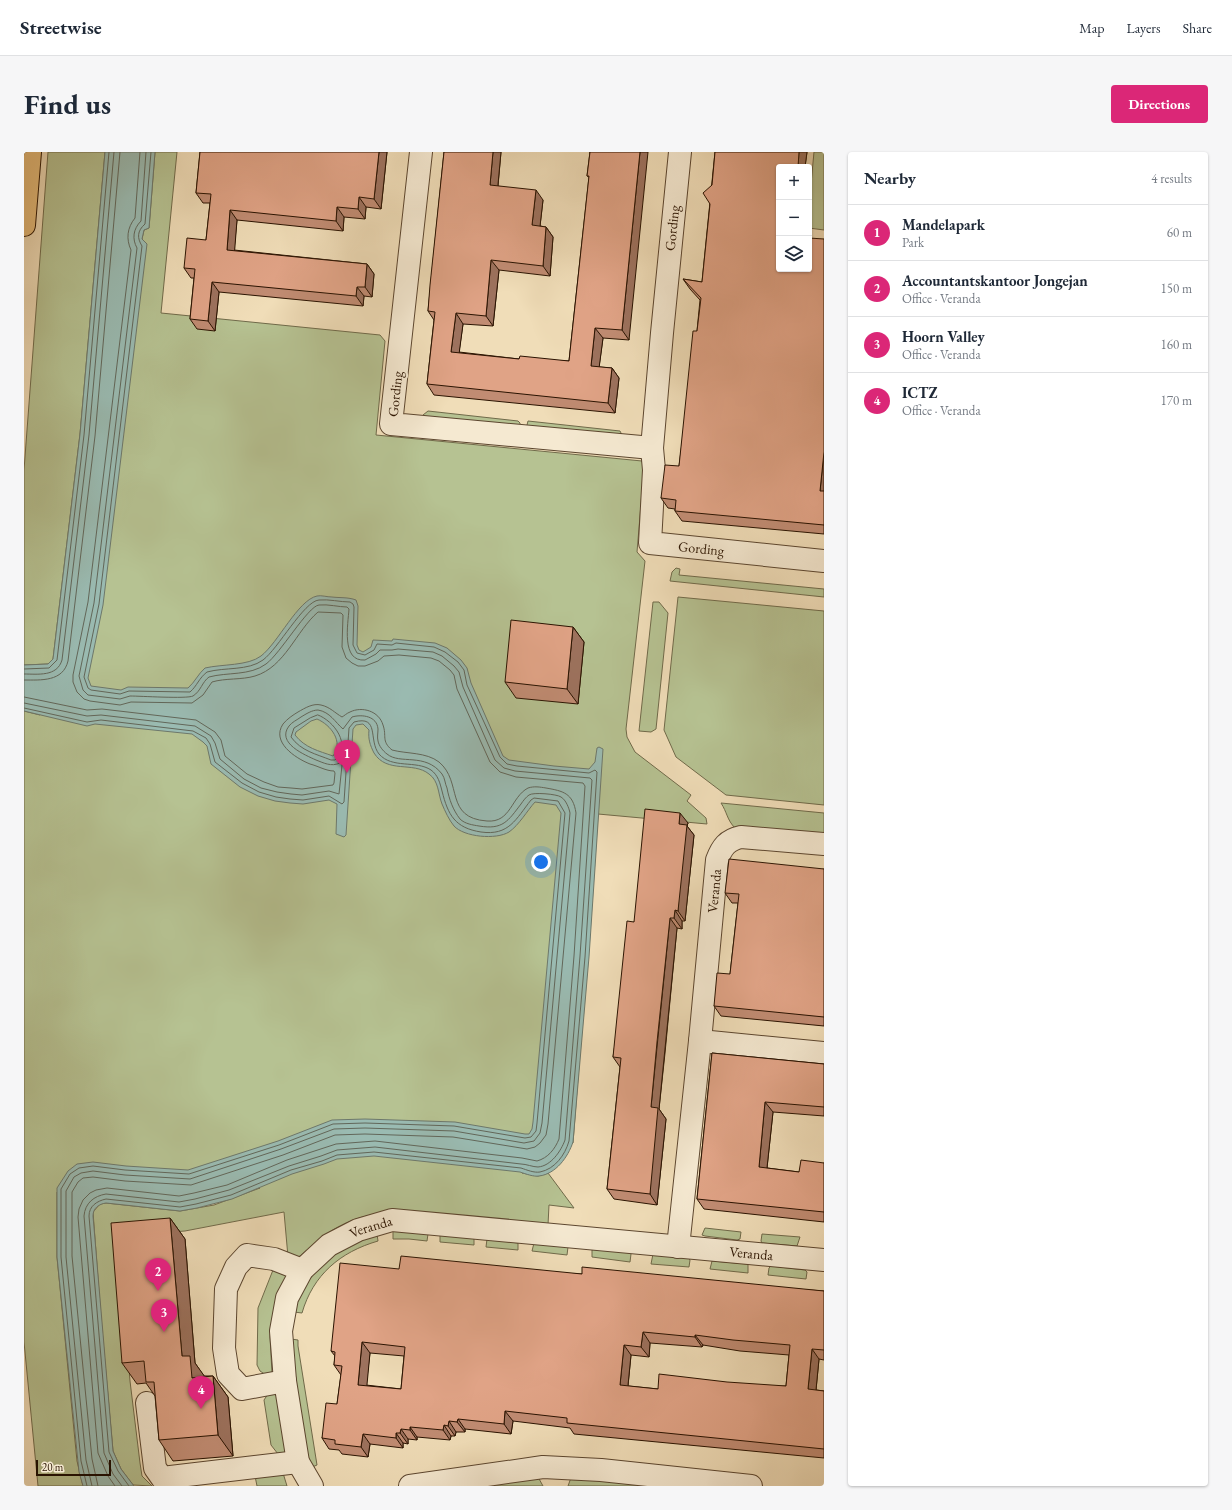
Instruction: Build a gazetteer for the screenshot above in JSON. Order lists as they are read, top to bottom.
{
  "streets": {
    "street": ["Gording", "Veranda"]
  },
  "scale_bar": "20 m",
  "page": {
    "header": "Streetwise",
    "nav": ["Map", "Layers", "Share"],
    "buttons": "Directions",
    "title": "Find us",
    "heading": ["Nearby", "4 results"],
    "map_buttons": ["+", "−"],
    "list": [
      {
        "mark": "1",
        "name": "Mandelapark",
        "note": "Park",
        "value": "60 m"
      },
      {
        "mark": "2",
        "name": "Accountantskantoor Jongejan",
        "note": "Office · Veranda",
        "value": "150 m"
      },
      {
        "mark": "3",
        "name": "Hoorn Valley",
        "note": "Office · Veranda",
        "value": "160 m"
      },
      {
        "mark": "4",
        "name": "ICTZ",
        "note": "Office · Veranda",
        "value": "170 m"
      }
    ],
    "pins": [
      "1",
      "2",
      "3",
      "4"
    ],
    "scale": "20 m"
  }
}
